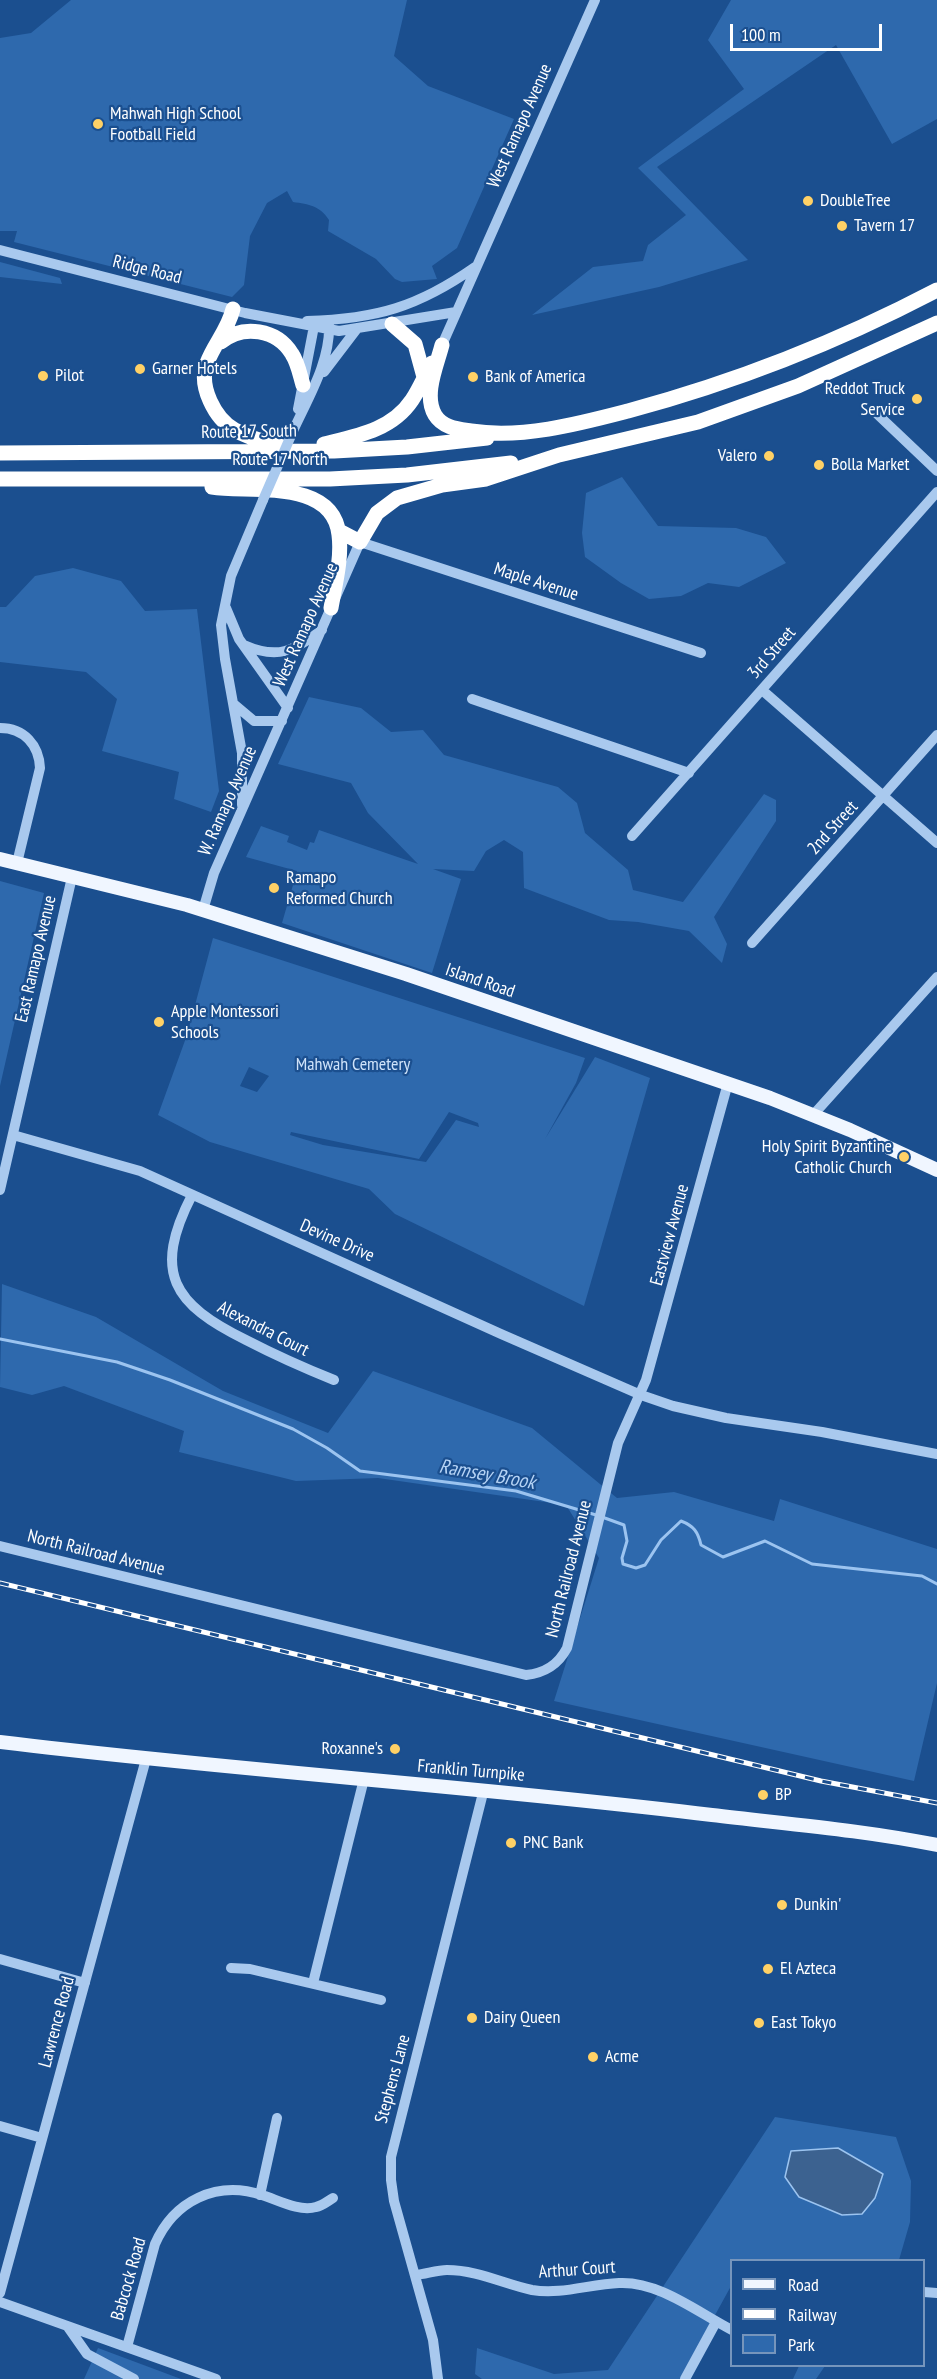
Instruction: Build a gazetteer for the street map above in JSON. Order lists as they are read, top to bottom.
{
  "streets": {
    "highway": ["Route 17 South", "Route 17 North"],
    "main road": ["Island Road", "Franklin Turnpike"],
    "street": [
      "West Ramapo Avenue",
      "Ridge Road",
      "Maple Avenue",
      "3rd Street",
      "W. Ramapo Avenue",
      "2nd Street",
      "East Ramapo Avenue",
      "Eastview Avenue",
      "Devine Drive",
      "Alexandra Court",
      "North Railroad Avenue",
      "Lawrence Road",
      "Stephens Lane",
      "Arthur Court",
      "Babcock Road"
    ]
  },
  "crossings": [
    ["West Ramapo Avenue", "Maple Avenue"],
    ["West Ramapo Avenue", "W. Ramapo Avenue"],
    ["W. Ramapo Avenue", "Island Road"],
    ["East Ramapo Avenue", "Island Road"],
    ["East Ramapo Avenue", "Devine Drive"],
    ["Island Road", "Eastview Avenue"],
    ["Eastview Avenue", "Devine Drive"],
    ["Eastview Avenue", "North Railroad Avenue"],
    ["Devine Drive", "Alexandra Court"],
    ["Devine Drive", "North Railroad Avenue"],
    ["Franklin Turnpike", "Lawrence Road"],
    ["Franklin Turnpike", "Stephens Lane"],
    ["Stephens Lane", "Arthur Court"]
  ],
  "water": ["Ramsey Brook"],
  "parks": ["Mahwah Cemetery"],
  "places": [
    "Mahwah High School Football Field",
    "DoubleTree",
    "Tavern 17",
    "Garner Hotels",
    "Pilot",
    "Bank of America",
    "Reddot Truck Service",
    "Valero",
    "Bolla Market",
    "Ramapo Reformed Church",
    "Apple Montessori Schools",
    "Holy Spirit Byzantine Catholic Church",
    "Roxanne's",
    "BP",
    "PNC Bank",
    "Dunkin'",
    "El Azteca",
    "Dairy Queen",
    "East Tokyo",
    "Acme"
  ],
  "legend": ["Road", "Railway", "Park"],
  "scale_bar": "100 m"
}
